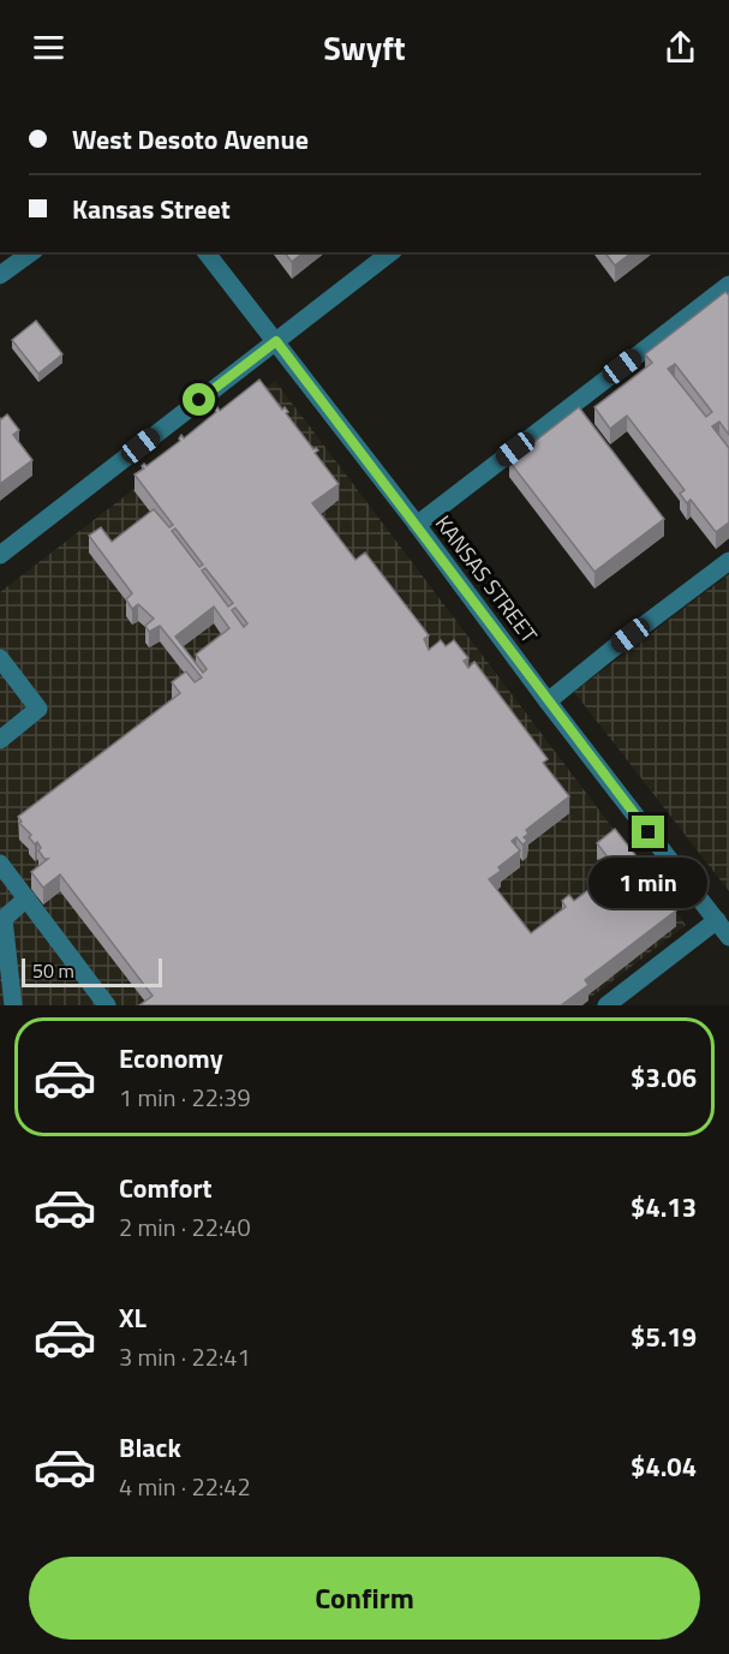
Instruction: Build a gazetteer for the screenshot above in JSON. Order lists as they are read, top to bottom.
{
  "streets": {
    "street": ["KANSAS STREET"]
  },
  "scale_bar": "50 m",
  "page": {
    "header": "Swyft",
    "banner": ["West Desoto Avenue", "Kansas Street"],
    "bubble": "1 min",
    "scale": "50 m",
    "list": [
      {
        "name": "Economy",
        "note": "1 min · 22:39",
        "value": "$3.06"
      },
      {
        "name": "Comfort",
        "note": "2 min · 22:40",
        "value": "$4.13"
      },
      {
        "name": "XL",
        "note": "3 min · 22:41",
        "value": "$5.19"
      },
      {
        "name": "Black",
        "note": "4 min · 22:42",
        "value": "$4.04"
      }
    ],
    "buttons": "Confirm"
  }
}
